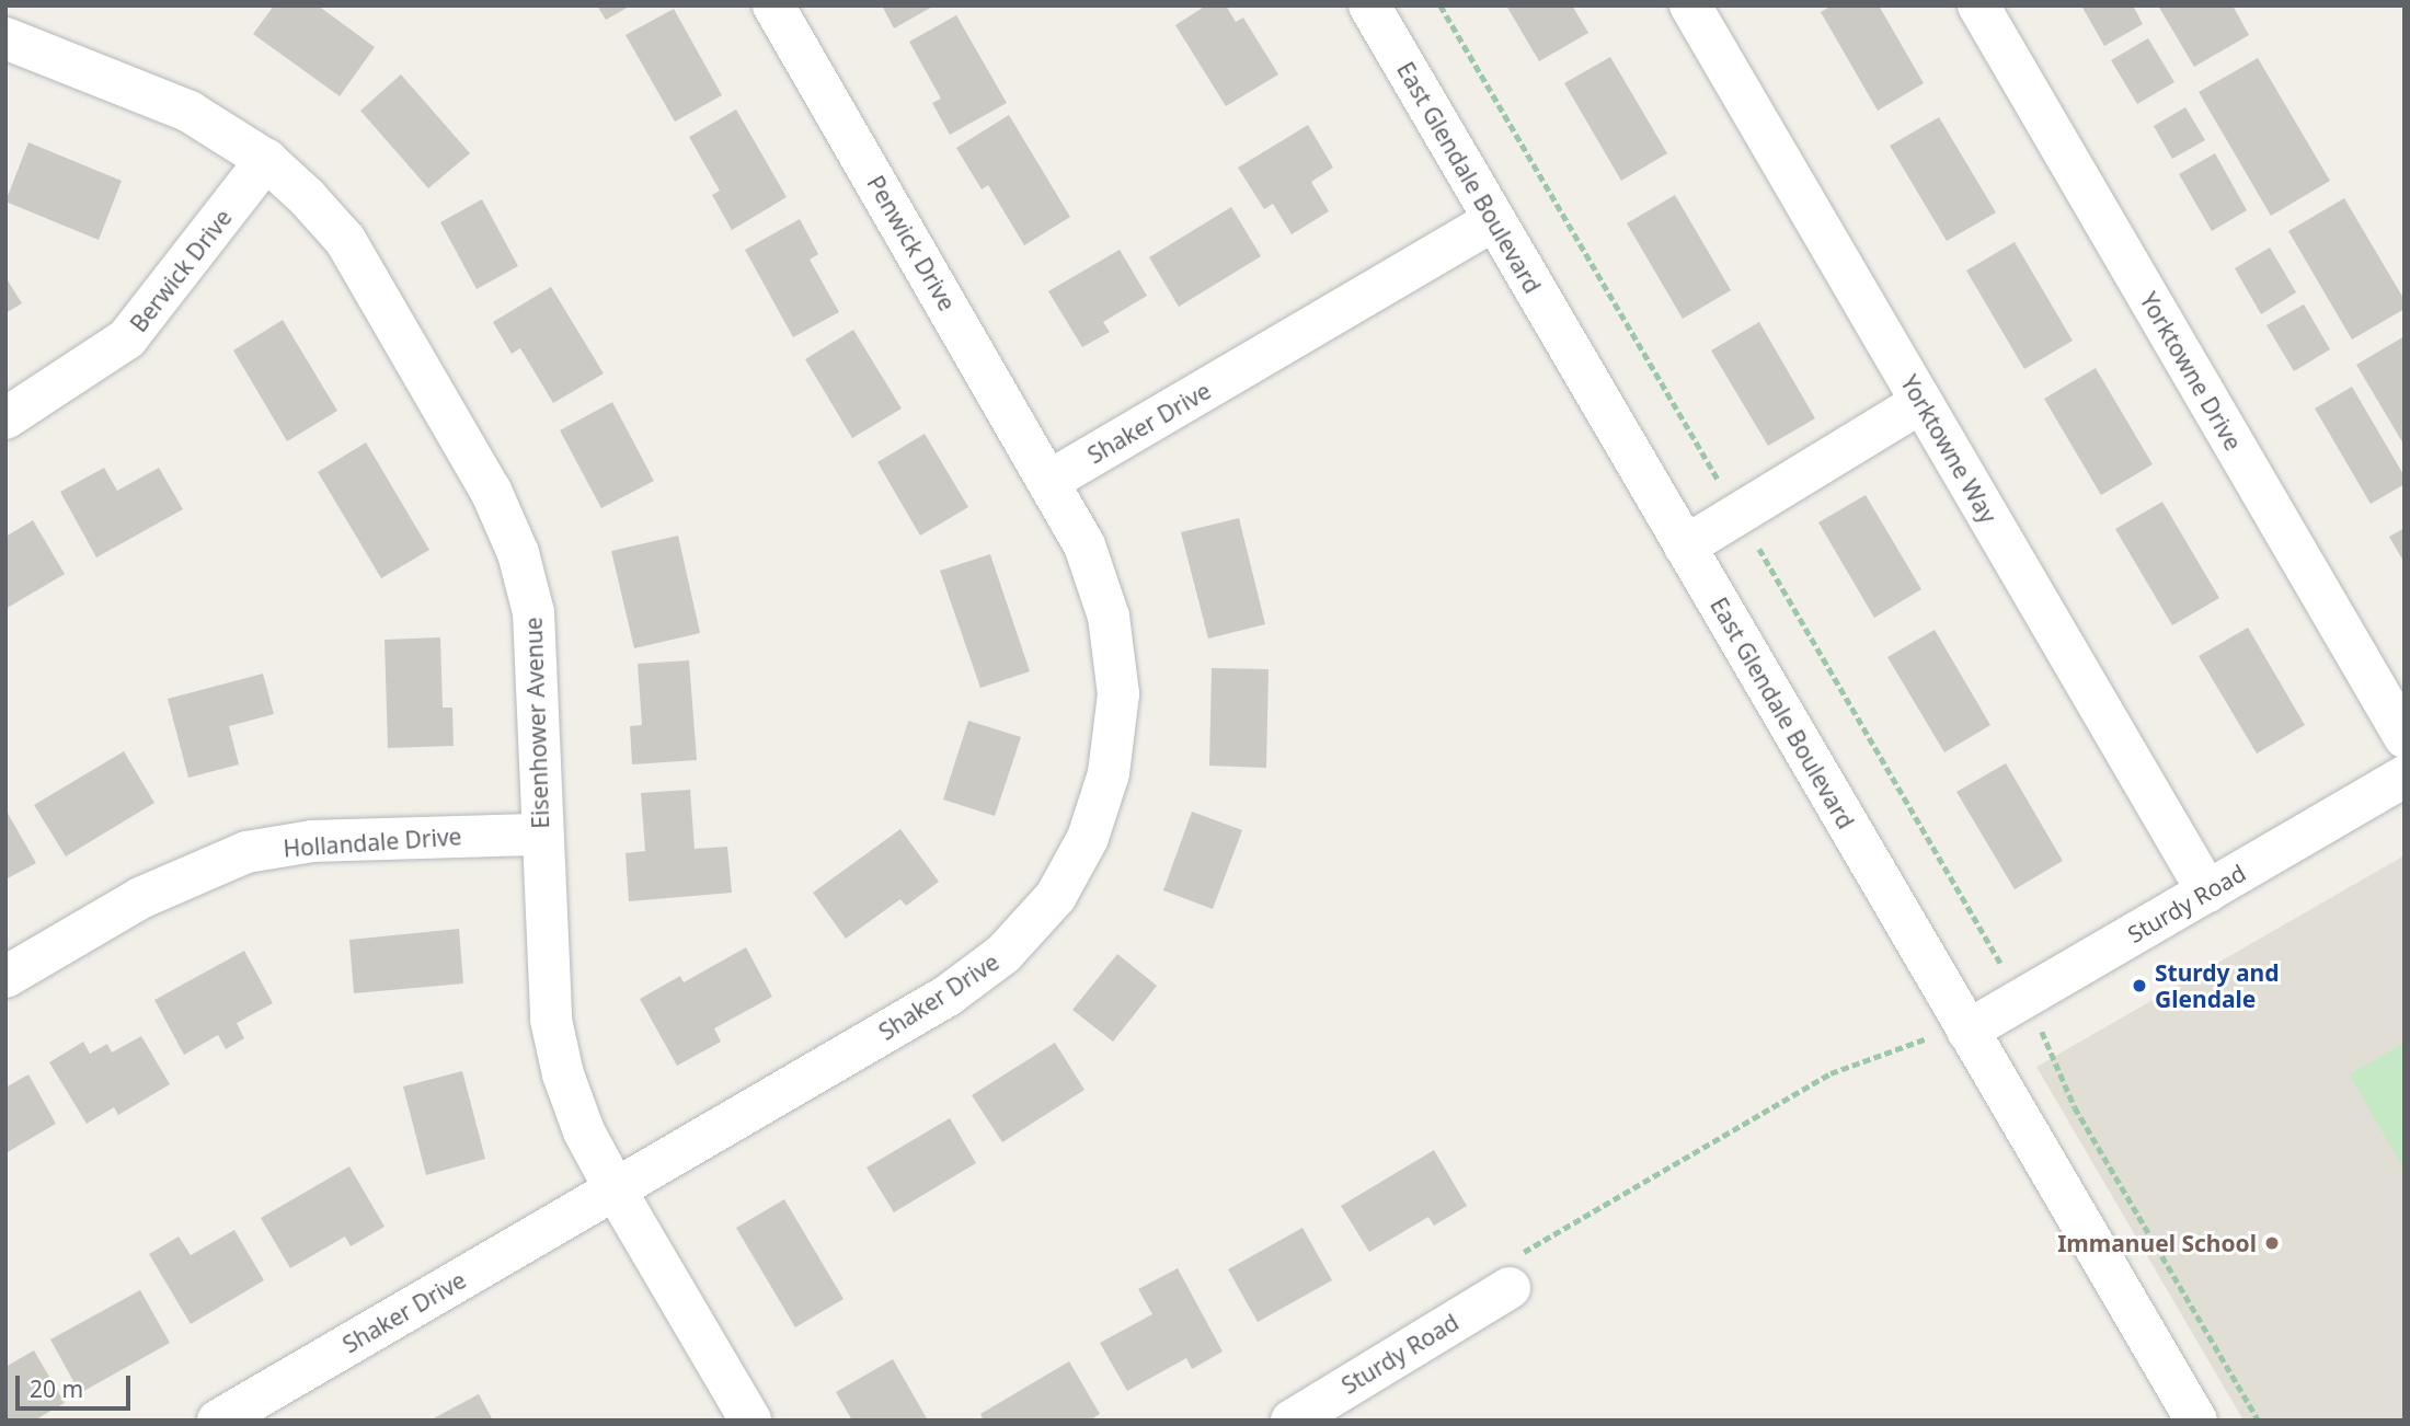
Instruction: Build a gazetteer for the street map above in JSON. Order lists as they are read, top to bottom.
{
  "streets": {
    "street": [
      "East Glendale Boulevard",
      "Penwick Drive",
      "Berwick Drive",
      "Yorktowne Drive",
      "Shaker Drive",
      "Yorktowne Way",
      "Eisenhower Avenue",
      "Hollandale Drive",
      "Sturdy Road"
    ]
  },
  "crossings": [
    ["East Glendale Boulevard", "Shaker Drive"],
    ["East Glendale Boulevard", "Sturdy Road"],
    ["Penwick Drive", "Shaker Drive"],
    ["Berwick Drive", "Eisenhower Avenue"],
    ["Shaker Drive", "Eisenhower Avenue"],
    ["Yorktowne Way", "Sturdy Road"],
    ["Eisenhower Avenue", "Hollandale Drive"]
  ],
  "places": ["Sturdy and Glendale", "Immanuel School"],
  "scale_bar": "20 m"
}
